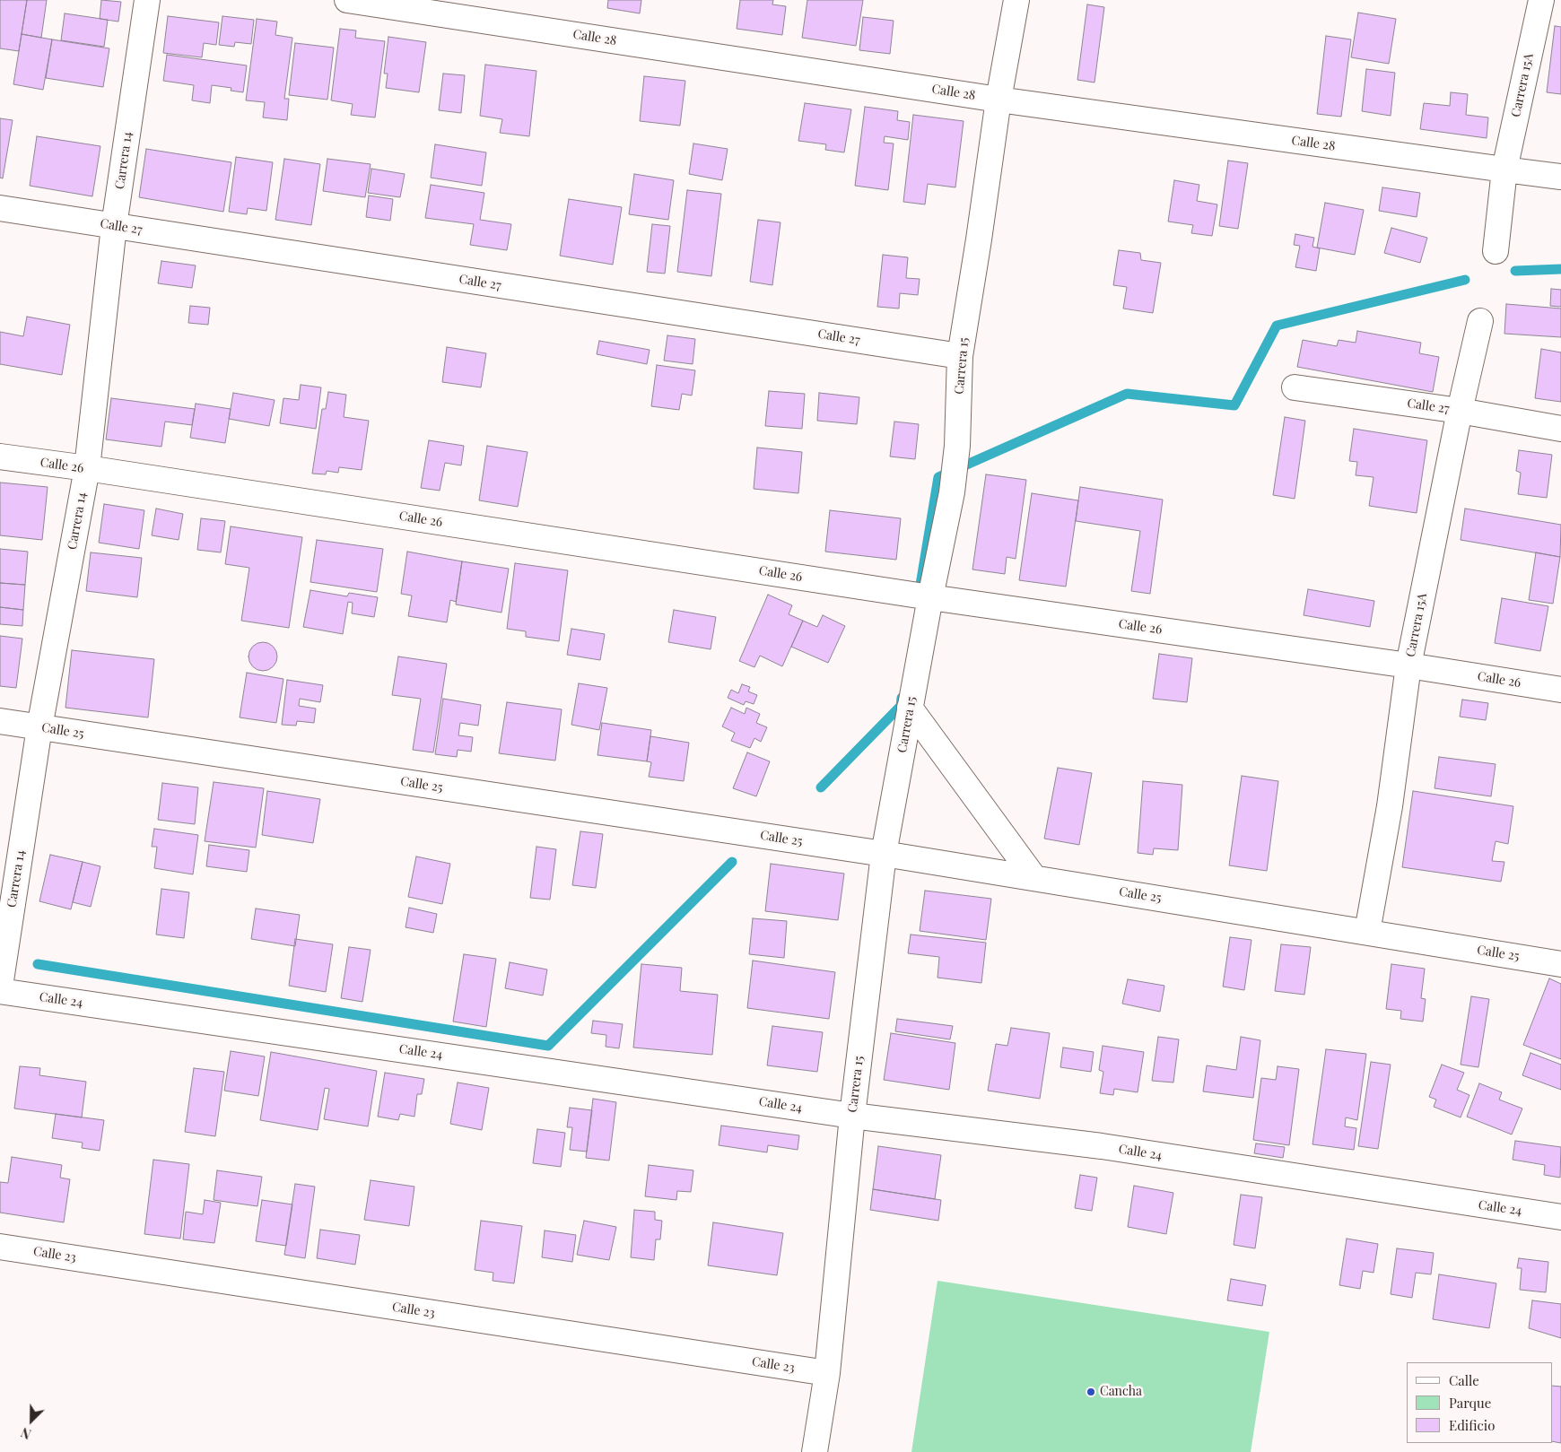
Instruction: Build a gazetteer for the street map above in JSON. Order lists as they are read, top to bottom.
{
  "streets": {
    "street": [
      "Calle 28",
      "Carrera 15A",
      "Carrera 14",
      "Calle 27",
      "Carrera 15",
      "Calle 26",
      "Calle 25",
      "Calle 24",
      "Calle 23"
    ]
  },
  "crossings": [
    ["Calle 28", "Carrera 15A"],
    ["Calle 28", "Carrera 15"],
    ["Carrera 15A", "Calle 27"],
    ["Carrera 15A", "Calle 26"],
    ["Carrera 15A", "Calle 25"],
    ["Carrera 14", "Calle 27"],
    ["Carrera 14", "Calle 26"],
    ["Carrera 14", "Calle 25"],
    ["Calle 27", "Carrera 15"],
    ["Carrera 15", "Calle 26"],
    ["Carrera 15", "Calle 25"],
    ["Carrera 15", "Calle 24"],
    ["Carrera 15", "Calle 23"]
  ],
  "places": ["Cancha"],
  "legend": ["Calle", "Parque", "Edificio"],
  "north": "bottom left"
}
